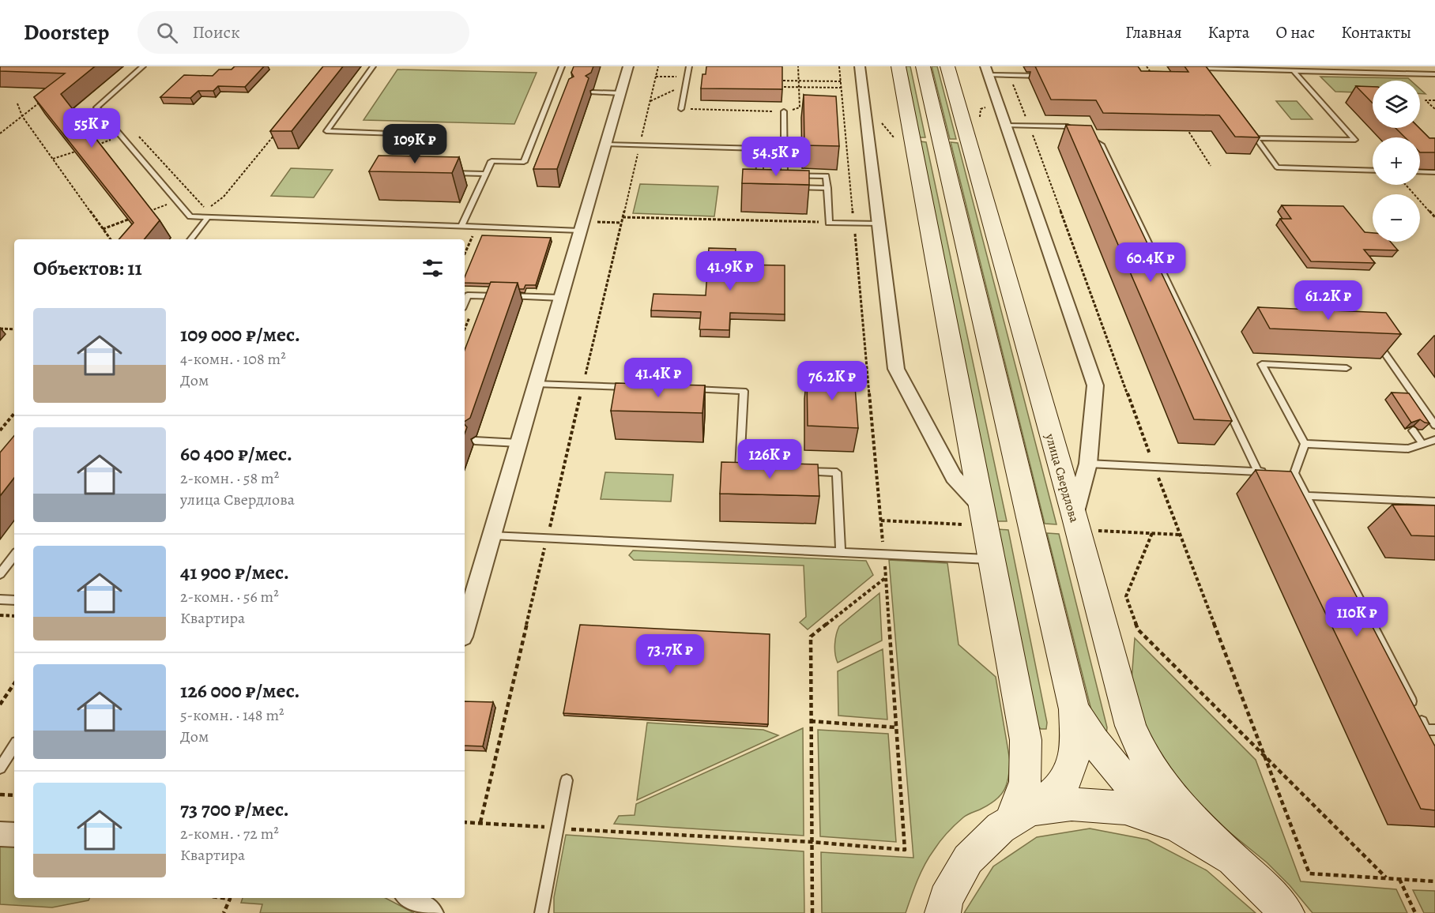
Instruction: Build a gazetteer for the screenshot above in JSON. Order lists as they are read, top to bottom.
{
  "streets": {
    "main road": ["улица Свердлова"]
  },
  "page": {
    "header": "Doorstep",
    "search": "Поиск",
    "nav": [
      "Главная",
      "Карта",
      "О нас",
      "Контакты"
    ],
    "map_buttons": ["+", "−"],
    "price": [
      "55K ₽",
      "109K ₽",
      "54.5K ₽",
      "60.4K ₽",
      "41.9K ₽",
      "61.2K ₽",
      "41.4K ₽",
      "76.2K ₽",
      "126K ₽",
      "110K ₽",
      "73.7K ₽"
    ],
    "heading": "Объектов: 11",
    "list": [
      {
        "name": "109 000 ₽/мес.",
        "note": "4-комн. · 108 m² · Дом"
      },
      {
        "name": "60 400 ₽/мес.",
        "note": "2-комн. · 58 m² · улица Свердлова"
      },
      {
        "name": "41 900 ₽/мес.",
        "note": "2-комн. · 56 m² · Квартира"
      },
      {
        "name": "126 000 ₽/мес.",
        "note": "5-комн. · 148 m² · Дом"
      },
      {
        "name": "73 700 ₽/мес.",
        "note": "2-комн. · 72 m² · Квартира"
      }
    ]
  }
}
